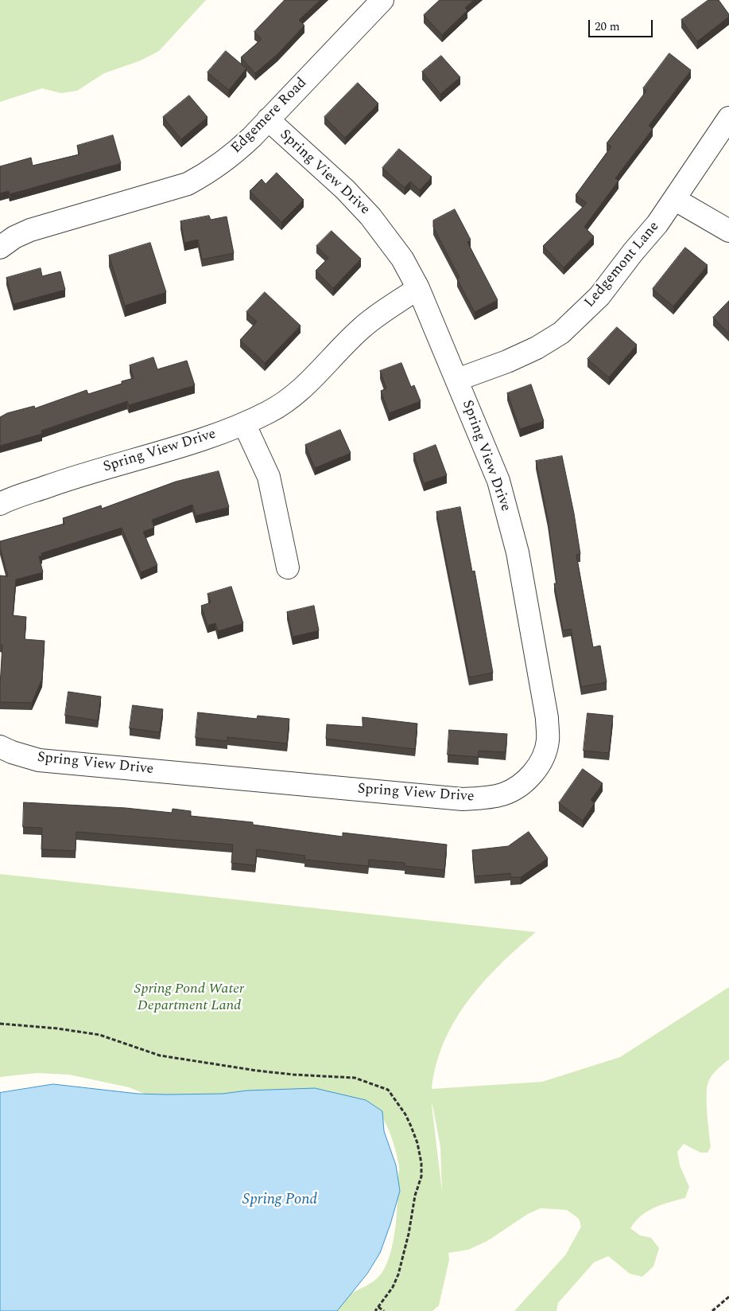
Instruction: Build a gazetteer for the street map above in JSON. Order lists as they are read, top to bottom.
{
  "streets": {
    "street": ["Edgemere Road", "Spring View Drive", "Ledgemont Lane"]
  },
  "crossings": [
    ["Edgemere Road", "Spring View Drive"],
    ["Spring View Drive", "Ledgemont Lane"]
  ],
  "water": ["Spring Pond"],
  "parks": ["Spring Pond Water Department Land"],
  "scale_bar": "20 m"
}
